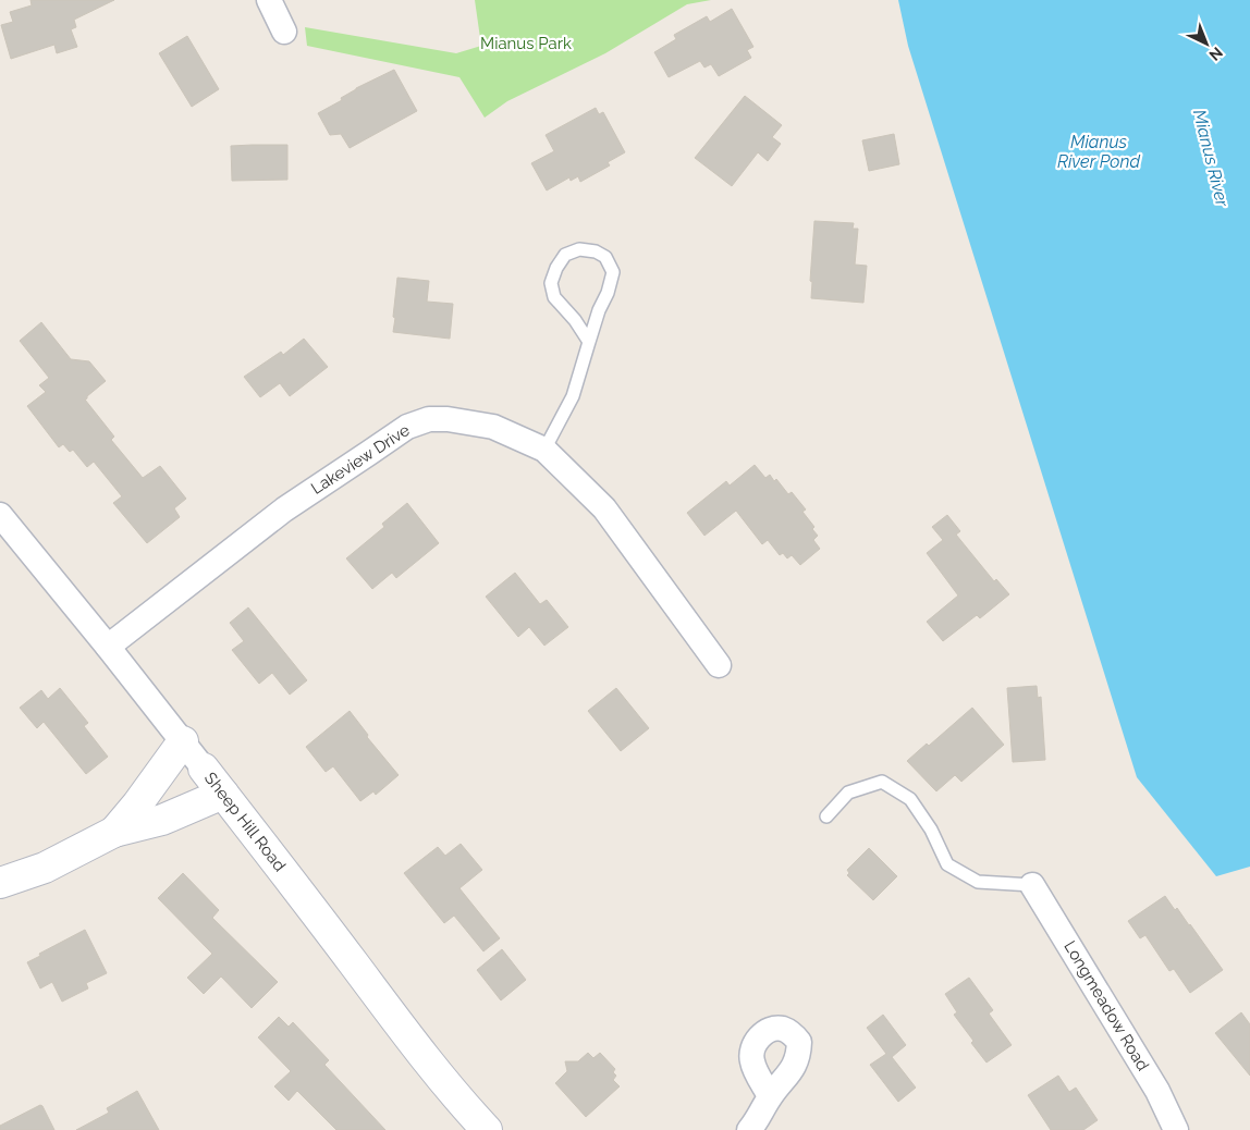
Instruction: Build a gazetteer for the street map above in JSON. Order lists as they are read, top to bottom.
{
  "streets": {
    "street": ["Lakeview Drive", "Sheep Hill Road", "Longmeadow Road"]
  },
  "crossings": [
    ["Lakeview Drive", "Sheep Hill Road"]
  ],
  "water": ["Mianus River Pond", "Mianus River"],
  "parks": ["Mianus Park"],
  "north": "bottom right"
}
